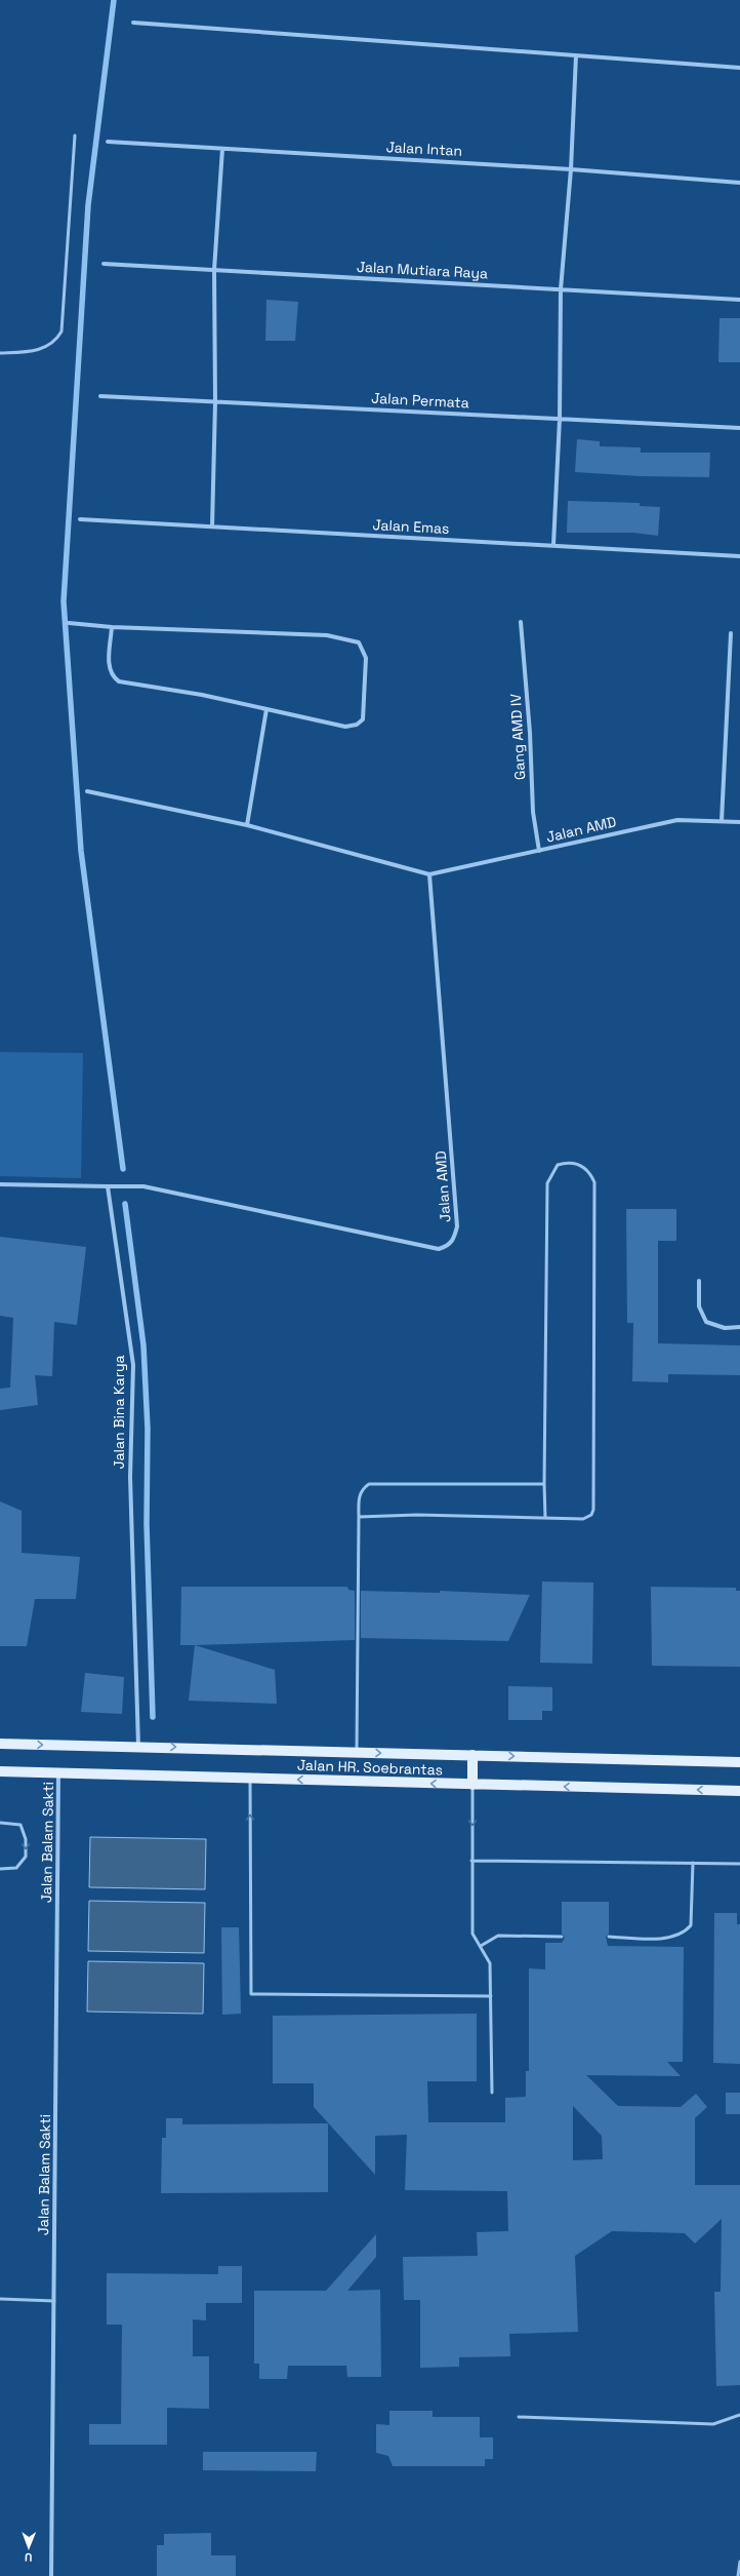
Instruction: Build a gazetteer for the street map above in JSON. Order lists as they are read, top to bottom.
{
  "streets": {
    "main road": ["Jalan HR. Soebrantas"],
    "street": [
      "Jalan Intan",
      "Jalan Mutiara Raya",
      "Jalan Permata",
      "Jalan Emas",
      "Gang AMD IV",
      "Jalan AMD",
      "Jalan Bina Karya",
      "Jalan Balam Sakti"
    ]
  },
  "crossings": [
    ["Gang AMD IV", "Jalan AMD"],
    ["Jalan AMD", "Jalan Bina Karya"],
    ["Jalan Bina Karya", "Jalan HR. Soebrantas"],
    ["Jalan HR. Soebrantas", "Jalan Balam Sakti"]
  ],
  "north": "bottom"
}
